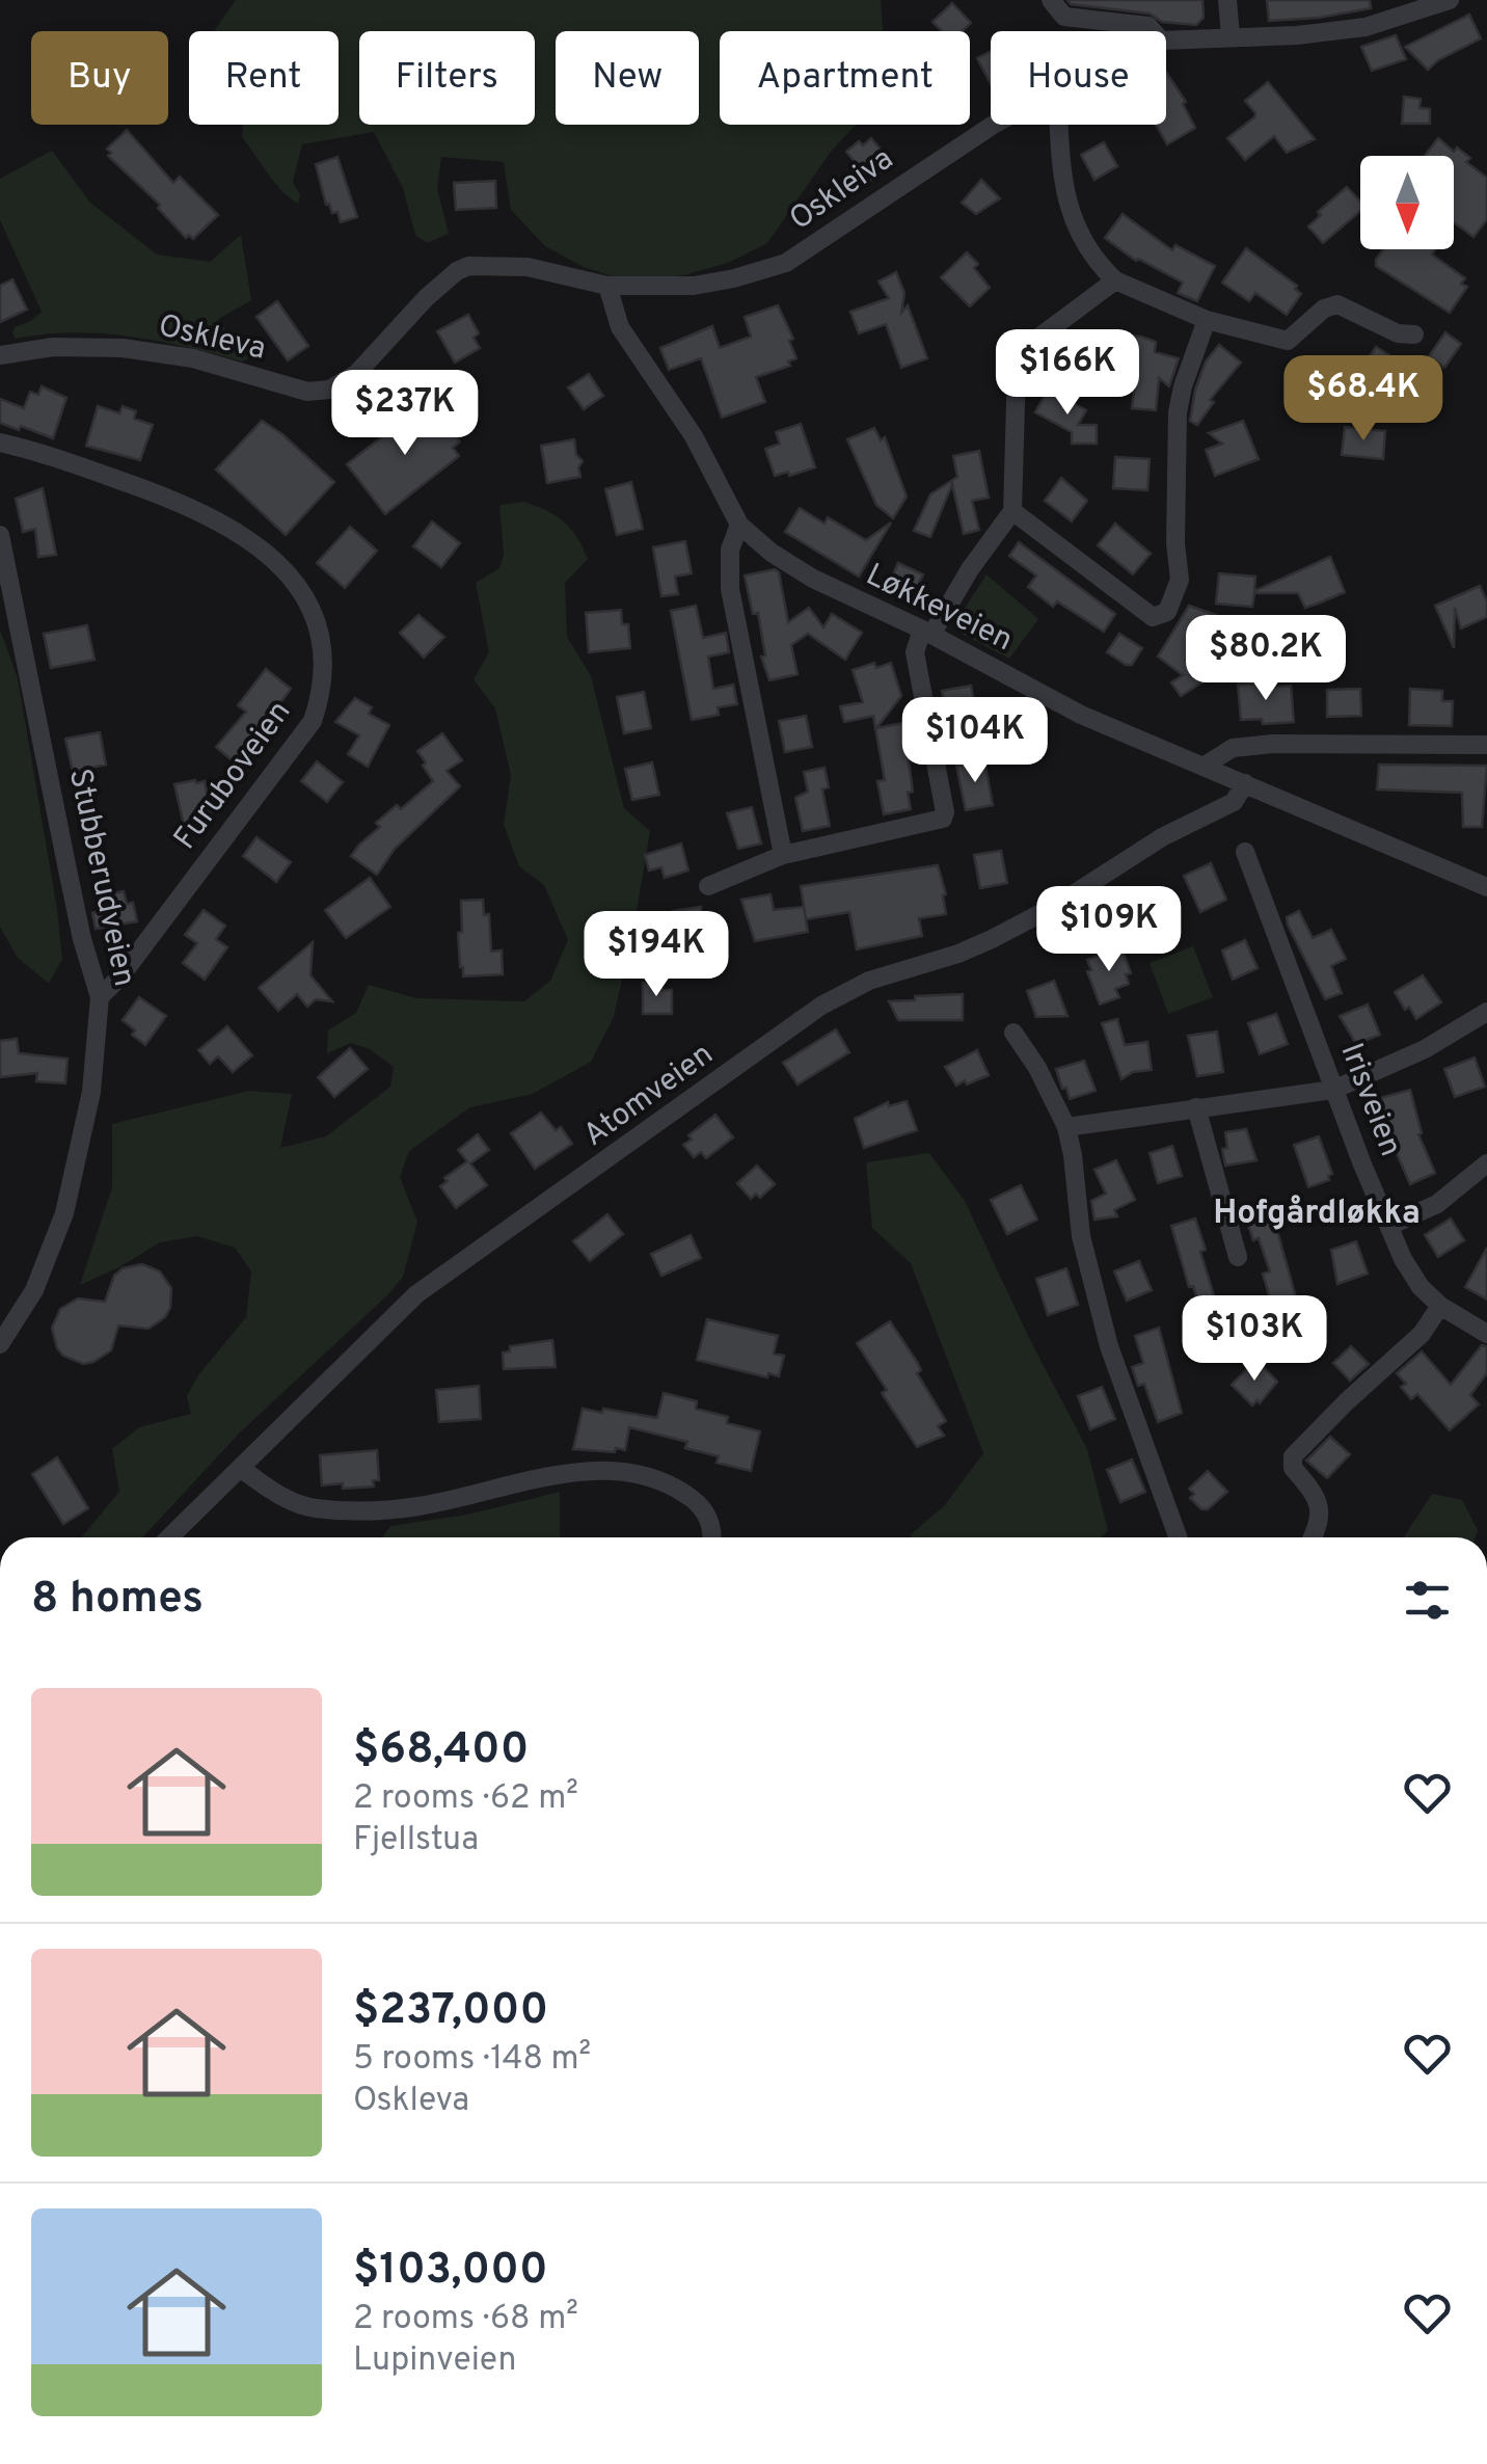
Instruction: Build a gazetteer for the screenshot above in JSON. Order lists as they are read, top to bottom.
{
  "streets": {
    "street": [
      "Oskleiva",
      "Oskleva",
      "Løkkeveien",
      "Furuboveien",
      "Stubberudveien",
      "Atomveien",
      "Irisveien"
    ]
  },
  "crossings": [
    ["Oskleiva", "Oskleva"],
    ["Oskleiva", "Løkkeveien"],
    ["Oskleva", "Løkkeveien"],
    ["Løkkeveien", "Atomveien"],
    ["Furuboveien", "Stubberudveien"]
  ],
  "districts": ["Hofgårdløkka"],
  "north": "bottom",
  "page": {
    "chip": [
      "Buy",
      "Rent",
      "Filters",
      "New",
      "Apartment",
      "House"
    ],
    "price": [
      "$166K",
      "$68.4K",
      "$237K",
      "$80.2K",
      "$104K",
      "$109K",
      "$194K",
      "$103K"
    ],
    "heading": "8 homes",
    "list": [
      {
        "name": "$68,400",
        "note": "2 rooms · 62 m² · Fjellstua"
      },
      {
        "name": "$237,000",
        "note": "5 rooms · 148 m² · Oskleva"
      },
      {
        "name": "$103,000",
        "note": "2 rooms · 68 m² · Lupinveien"
      }
    ]
  }
}
